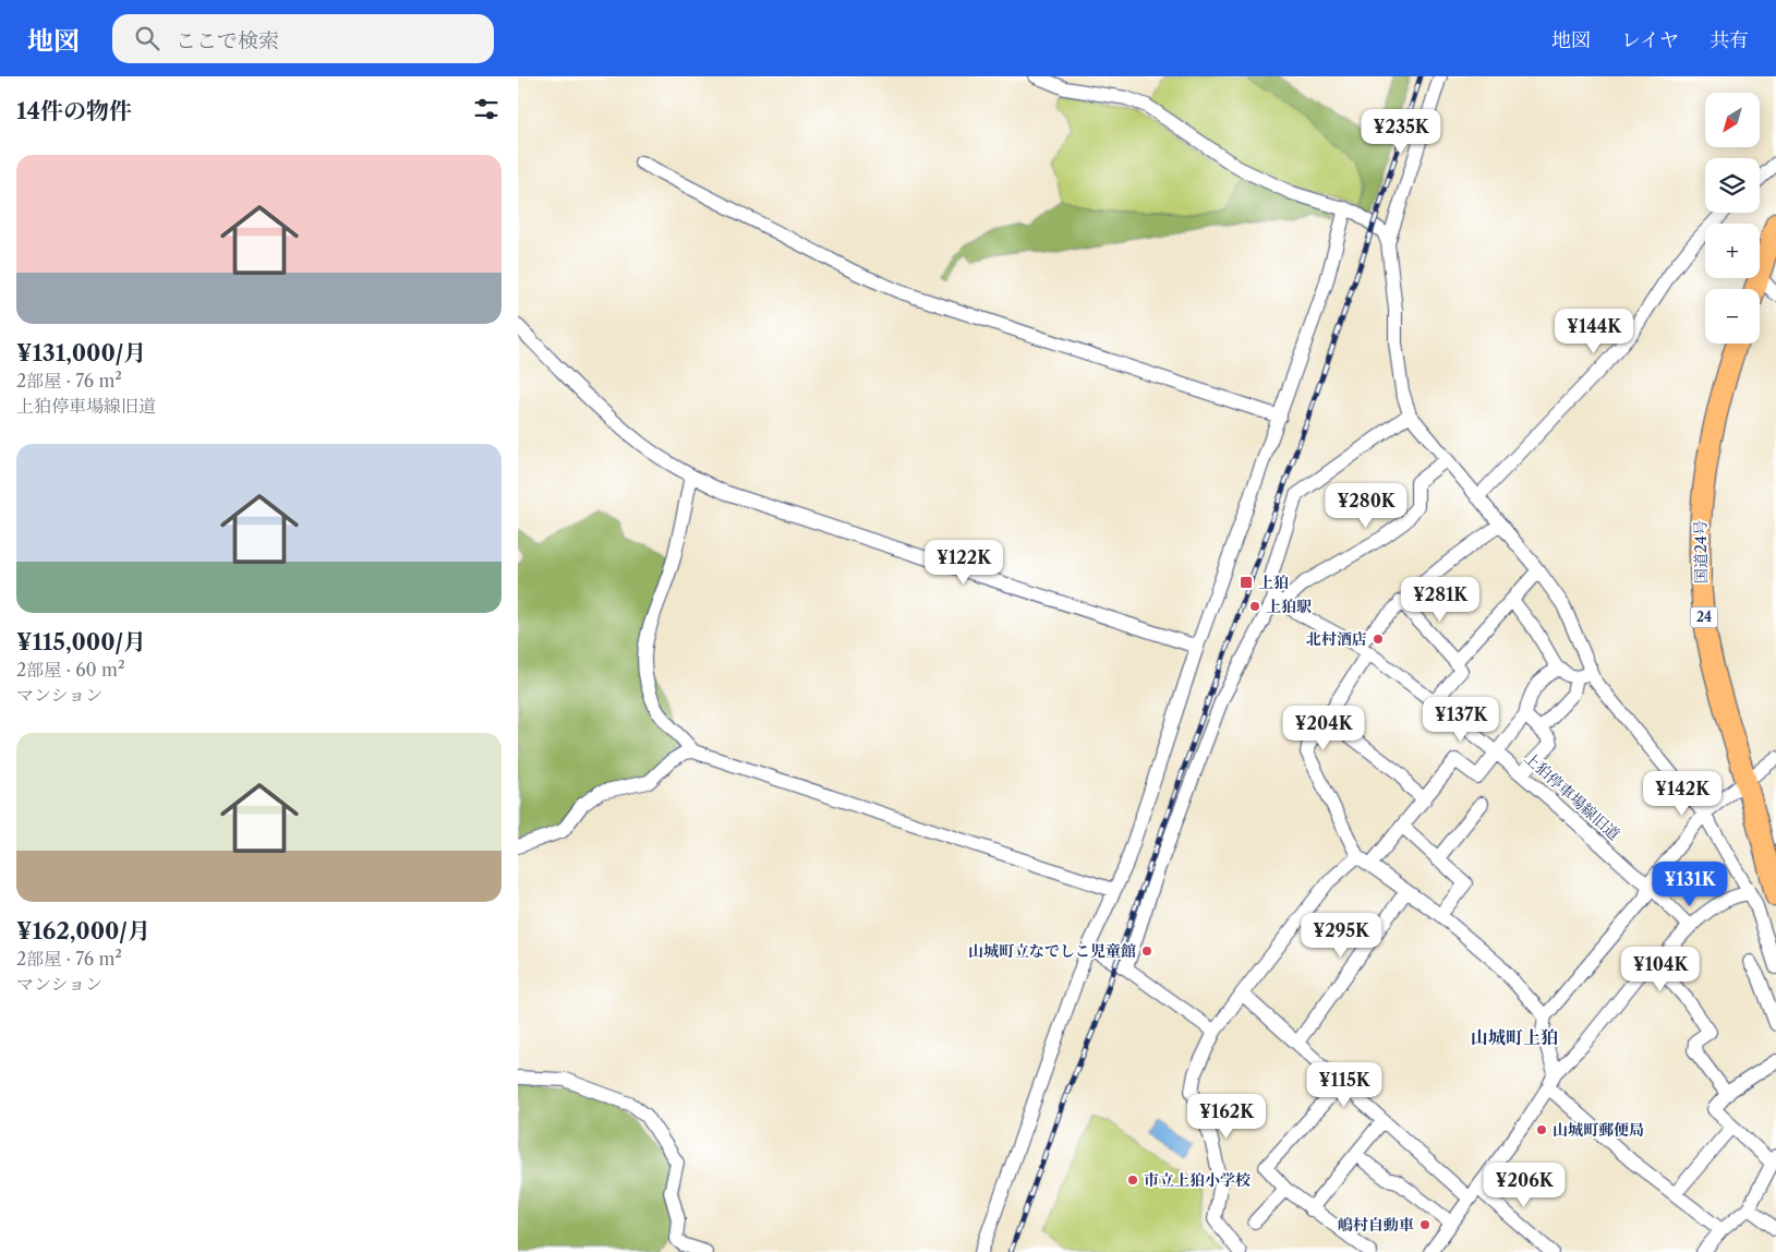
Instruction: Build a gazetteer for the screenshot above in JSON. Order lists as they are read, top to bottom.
{
  "streets": {
    "highway": ["国道24号", "24"],
    "street": ["上狛停車場線旧道"]
  },
  "districts": ["山城町上狛"],
  "places": {
    "transit": ["上狛"],
    "other": [
      "上狛駅",
      "北村酒店",
      "山城町立なでしこ児童館",
      "山城町郵便局",
      "市立上狛小学校",
      "嶋村自動車"
    ]
  },
  "north": "bottom left",
  "page": {
    "header": "地図",
    "search": "ここで検索",
    "nav": ["地図", "レイヤ", "共有"],
    "heading": "14件の物件",
    "map_buttons": ["+", "−"],
    "price": [
      "¥235K",
      "¥144K",
      "¥280K",
      "¥122K",
      "¥281K",
      "¥137K",
      "¥204K",
      "¥142K",
      "¥131K",
      "¥295K",
      "¥104K",
      "¥115K",
      "¥162K",
      "¥206K"
    ],
    "list": [
      {
        "name": "¥131,000/月",
        "note": "2部屋 · 76 m² · 上狛停車場線旧道"
      },
      {
        "name": "¥115,000/月",
        "note": "2部屋 · 60 m² · マンション"
      },
      {
        "name": "¥162,000/月",
        "note": "2部屋 · 76 m² · マンション"
      }
    ]
  }
}
